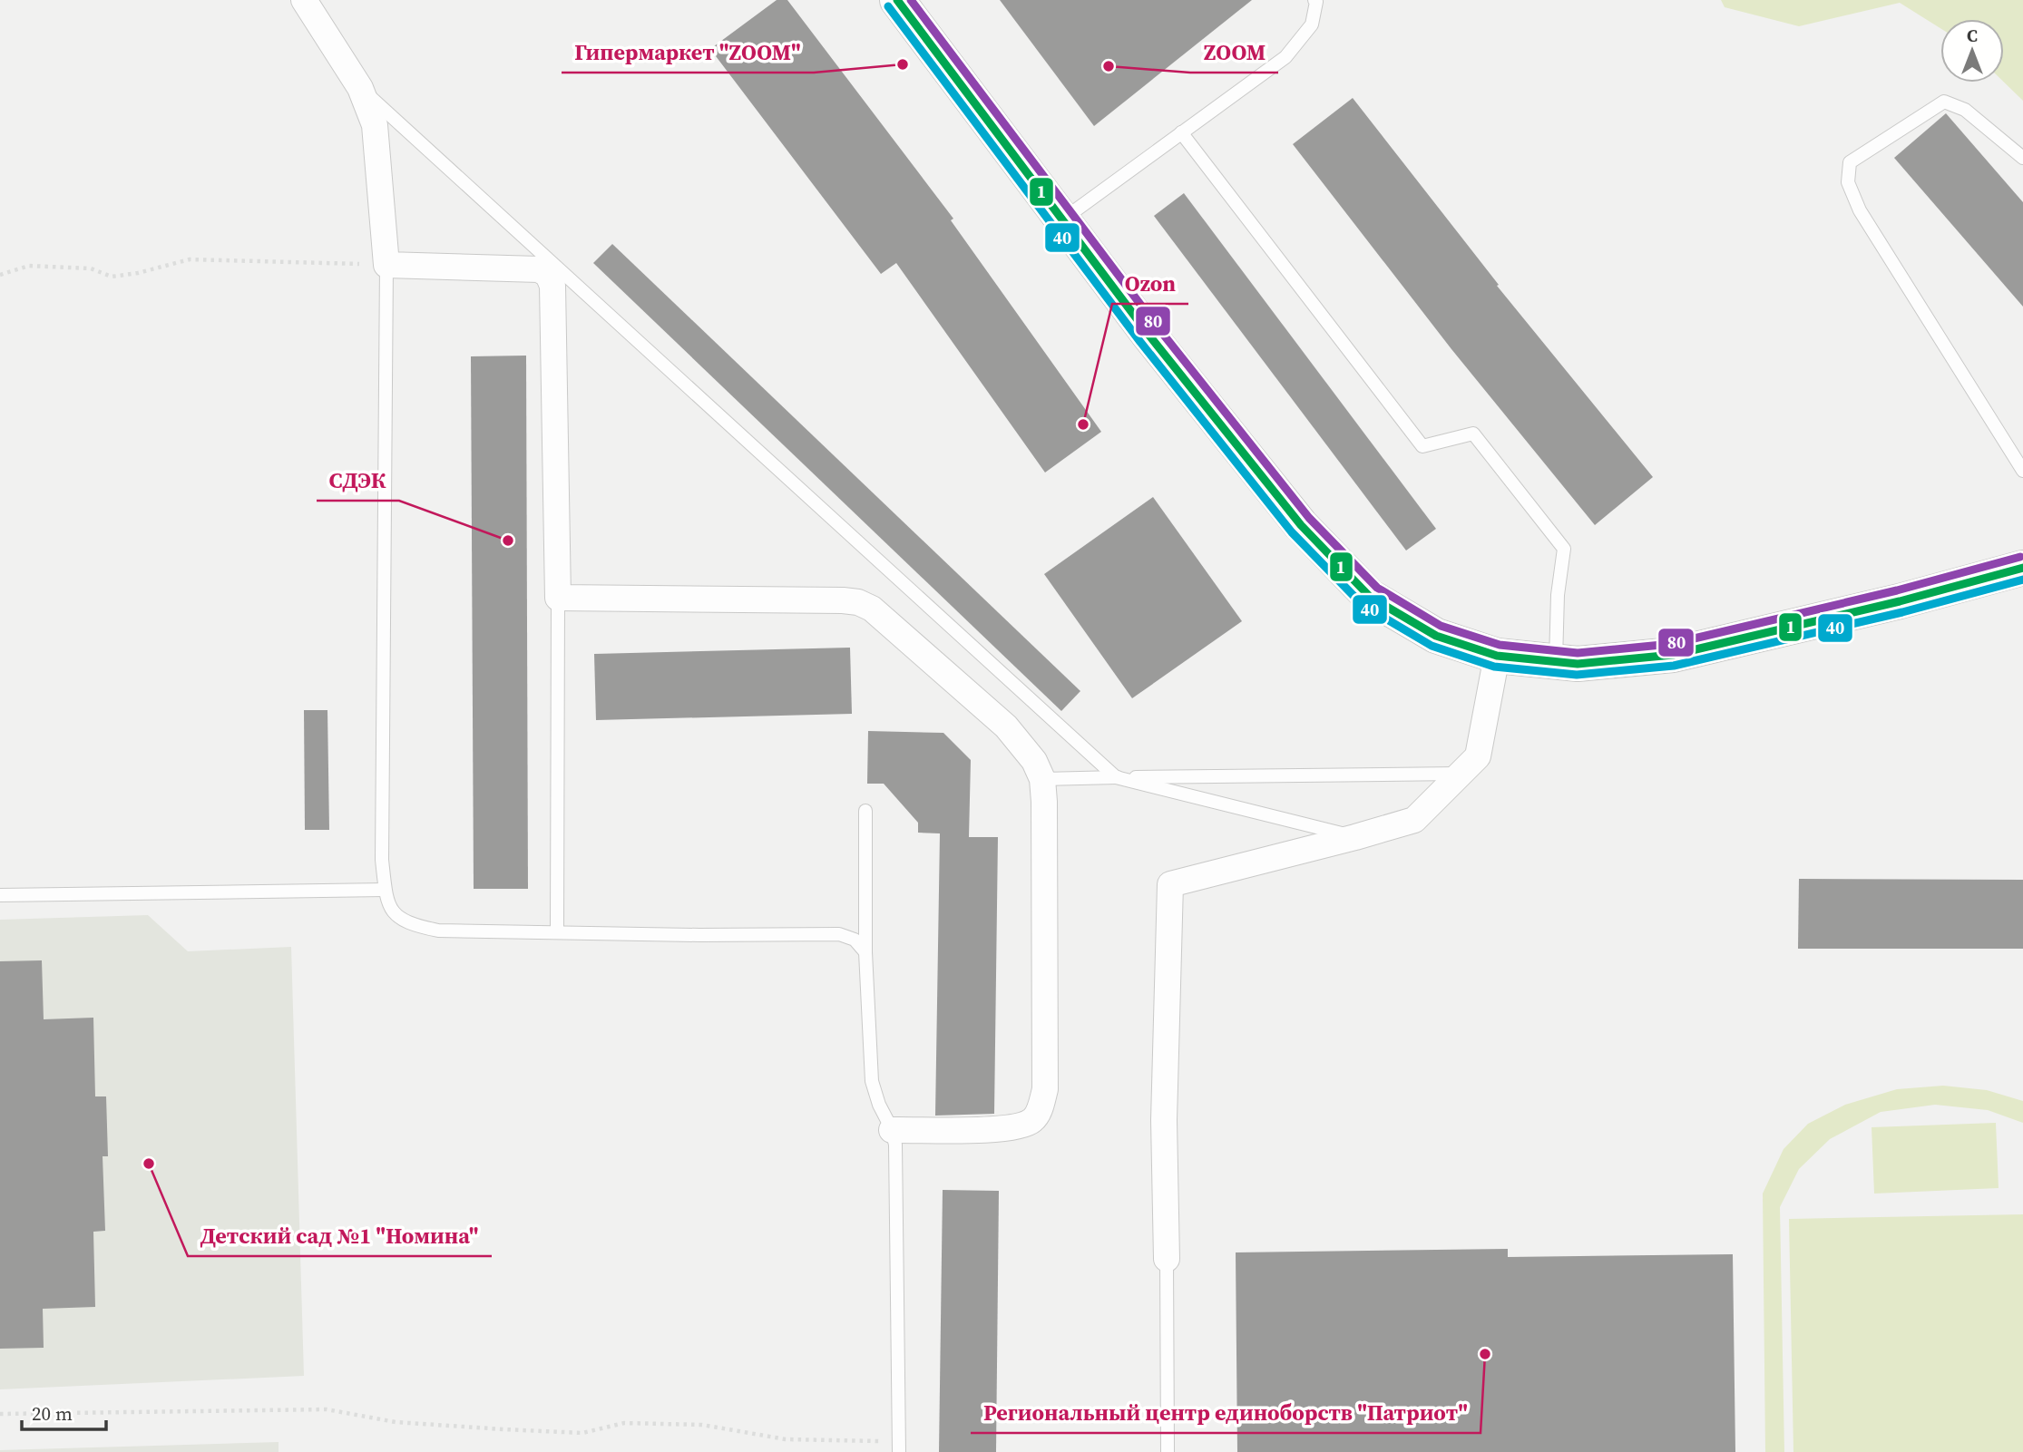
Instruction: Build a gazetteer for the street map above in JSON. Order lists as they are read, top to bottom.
{
  "places": [
    "Гипермаркет \"ZOOM\"",
    "ZOOM",
    "Ozon",
    "СДЭК",
    "Детский сад №1 \"Номина\"",
    "Региональный центр единоборств \"Патриот\""
  ],
  "lines": ["transit line 1", "transit line 80", "transit line 40"],
  "scale_bar": "20 m",
  "north": "top"
}
